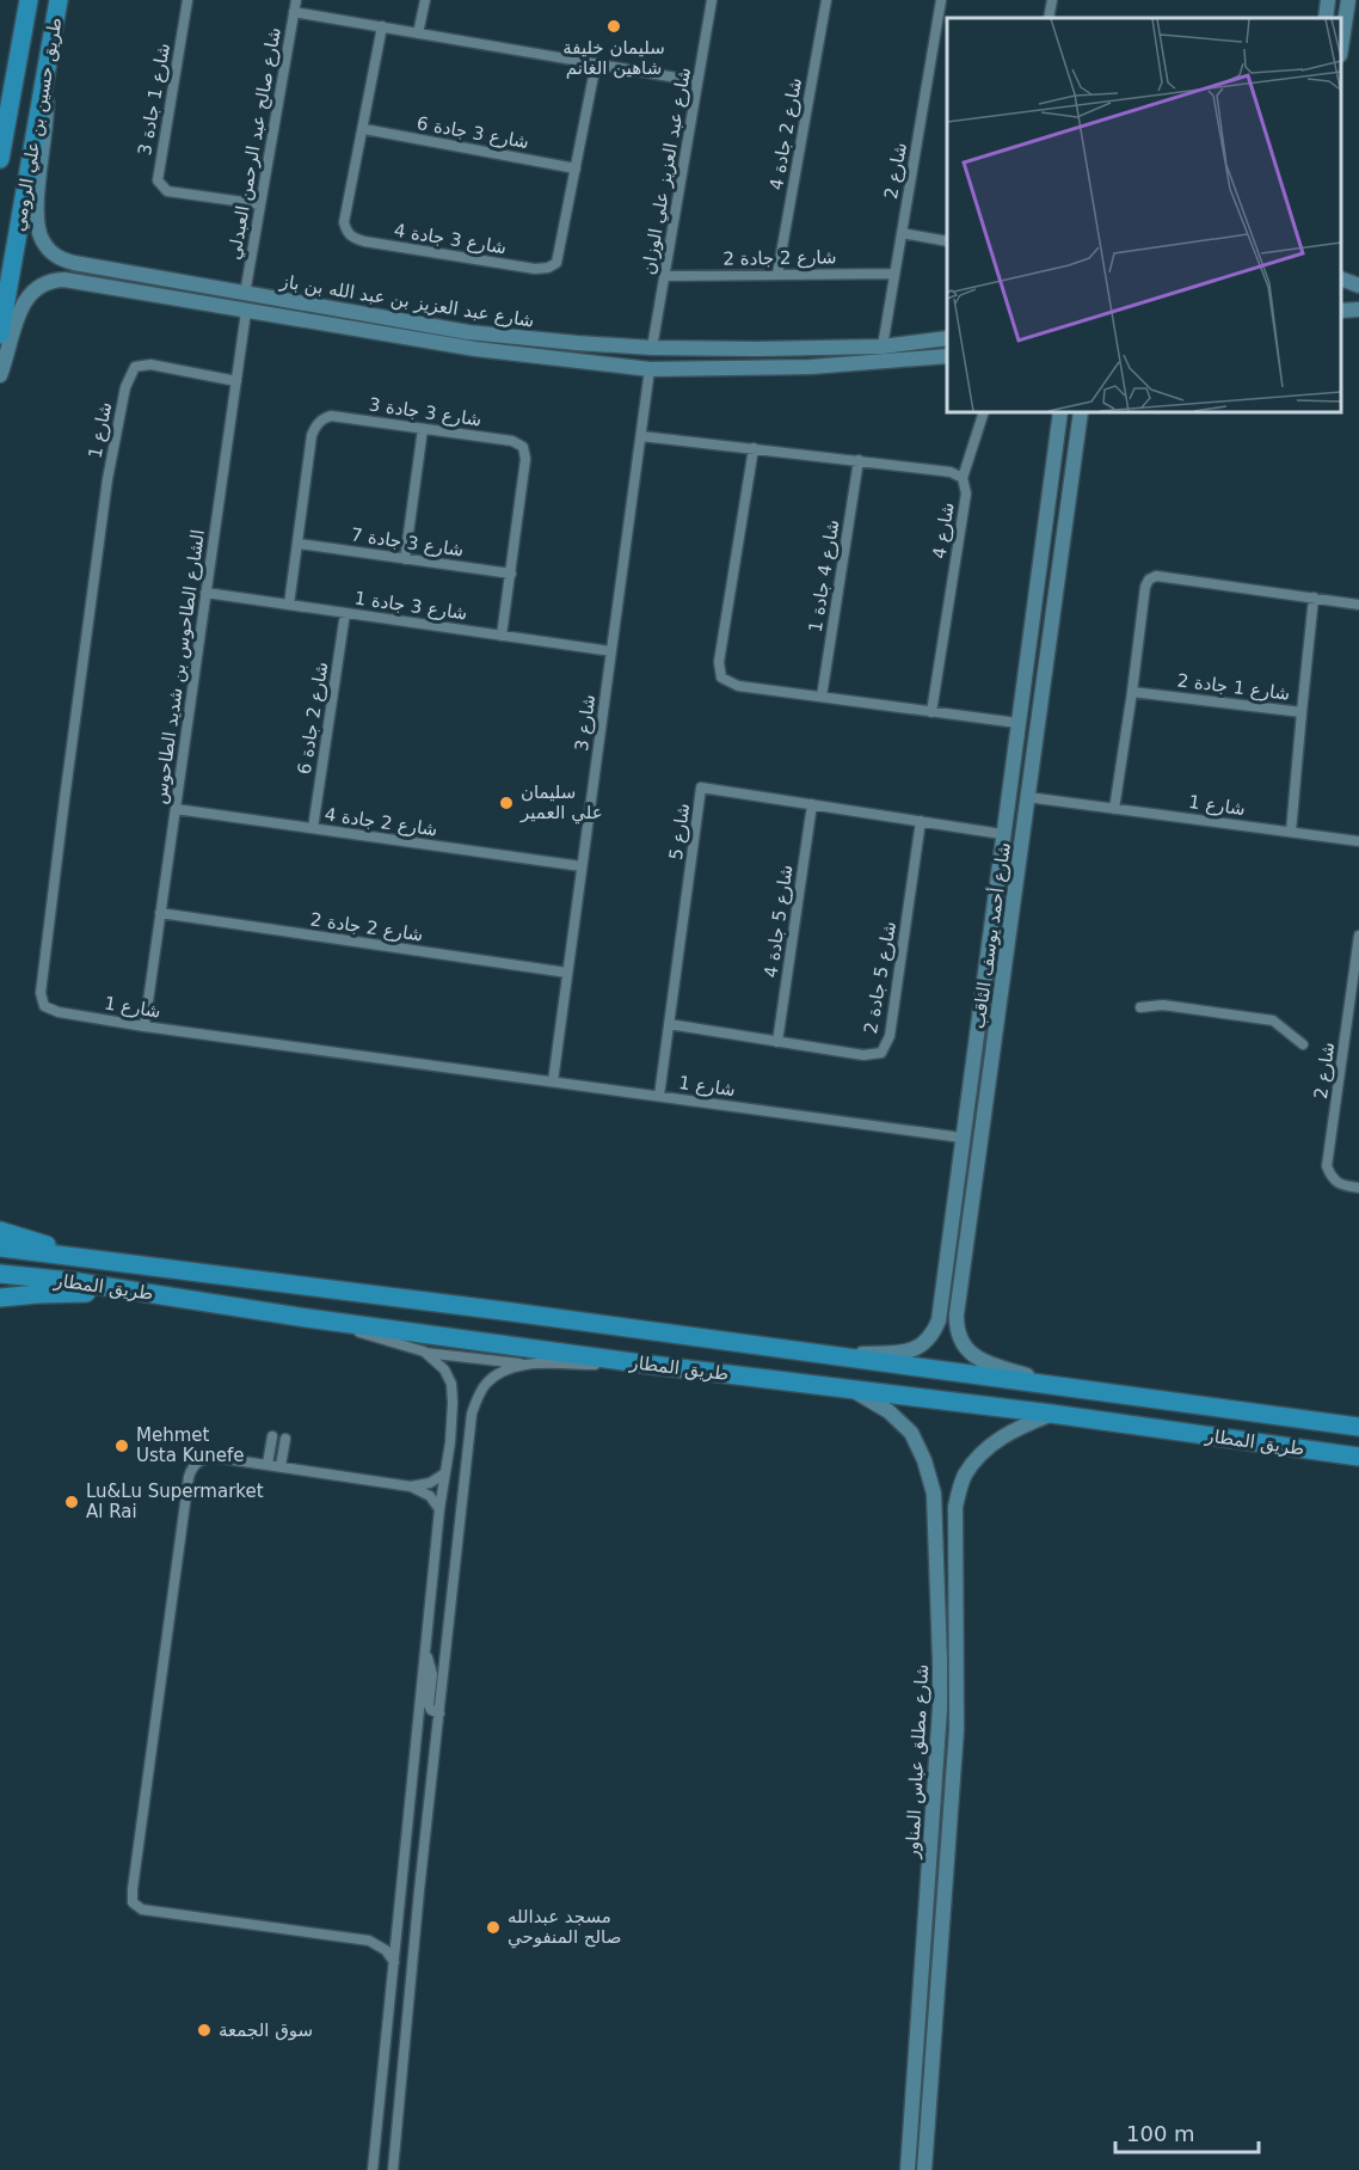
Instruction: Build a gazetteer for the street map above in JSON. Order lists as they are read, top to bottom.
{
  "streets": {
    "highway": ["طريق حسين بن علي الرومي", "طريق المطار"],
    "street": [
      "شارع 1 جادة 3",
      "شارع 3 جادة 6",
      "شارع 2 جادة 4",
      "شارع صالح عبد الرحمن العبدلي",
      "شارع عبد العزيز علي الوزان",
      "شارع 2",
      "شارع 3 جادة 4",
      "شارع 2 جادة 2",
      "شارع عبد العزيز بن عبد الله بن باز",
      "شارع 3 جادة 3",
      "شارع 1",
      "شارع 4",
      "شارع 3 جادة 7",
      "شارع 4 جادة 1",
      "شارع 3 جادة 1",
      "الشارع الطاحوس بن شديد الطاحوس",
      "شارع 1 جادة 2",
      "شارع 2 جادة 6",
      "شارع 3",
      "شارع 5",
      "شارع 5 جادة 4",
      "شارع أحمد يوسف الثاقب",
      "شارع 5 جادة 2",
      "شارع مطلق عباس المناور"
    ]
  },
  "crossings": [
    ["شارع 1 جادة 3", "شارع صالح عبد الرحمن العبدلي"],
    ["طريق حسين بن علي الرومي", "شارع عبد العزيز بن عبد الله بن باز"],
    ["شارع 3 جادة 6", "شارع 3 جادة 4"],
    ["شارع 2 جادة 4", "شارع 2 جادة 2"],
    ["شارع 2 جادة 4", "الشارع الطاحوس بن شديد الطاحوس"],
    ["شارع 2 جادة 4", "شارع 2 جادة 6"],
    ["شارع 2 جادة 4", "شارع 3"],
    ["شارع صالح عبد الرحمن العبدلي", "شارع عبد العزيز بن عبد الله بن باز"],
    ["شارع عبد العزيز علي الوزان", "شارع 2 جادة 2"],
    ["شارع عبد العزيز علي الوزان", "شارع عبد العزيز بن عبد الله بن باز"],
    ["شارع 2", "شارع 2 جادة 2"],
    ["شارع 2", "شارع عبد العزيز بن عبد الله بن باز"],
    ["شارع 2 جادة 2", "الشارع الطاحوس بن شديد الطاحوس"],
    ["شارع 2 جادة 2", "شارع 3"],
    ["شارع عبد العزيز بن عبد الله بن باز", "الشارع الطاحوس بن شديد الطاحوس"],
    ["شارع عبد العزيز بن عبد الله بن باز", "شارع 3"],
    ["شارع 3 جادة 3", "شارع 3 جادة 7"],
    ["شارع 3 جادة 3", "شارع 3 جادة 1"],
    ["شارع 1", "الشارع الطاحوس بن شديد الطاحوس"],
    ["شارع 1", "شارع 3"],
    ["شارع 1", "شارع 5"],
    ["شارع 1", "شارع أحمد يوسف الثاقب"],
    ["شارع 4", "شارع 4 جادة 1"],
    ["شارع 4", "شارع 3"],
    ["شارع 3 جادة 1", "الشارع الطاحوس بن شديد الطاحوس"],
    ["شارع 3 جادة 1", "شارع 2 جادة 6"],
    ["شارع 3 جادة 1", "شارع 3"],
    ["شارع 5", "شارع 5 جادة 4"],
    ["شارع 5", "شارع أحمد يوسف الثاقب"],
    ["شارع 5", "شارع 5 جادة 2"],
    ["شارع 5 جادة 4", "شارع 5 جادة 2"],
    ["شارع أحمد يوسف الثاقب", "طريق المطار"],
    ["طريق المطار", "شارع مطلق عباس المناور"]
  ],
  "places": [
    "سليمان خليفة شاهين الغانم",
    "سليمان علي العمير",
    "Mehmet Usta Kunefe",
    "Lu&Lu Supermarket Al Rai",
    "مسجد عبدالله صالح المنفوحي",
    "سوق الجمعة"
  ],
  "scale_bar": "100 m"
}
